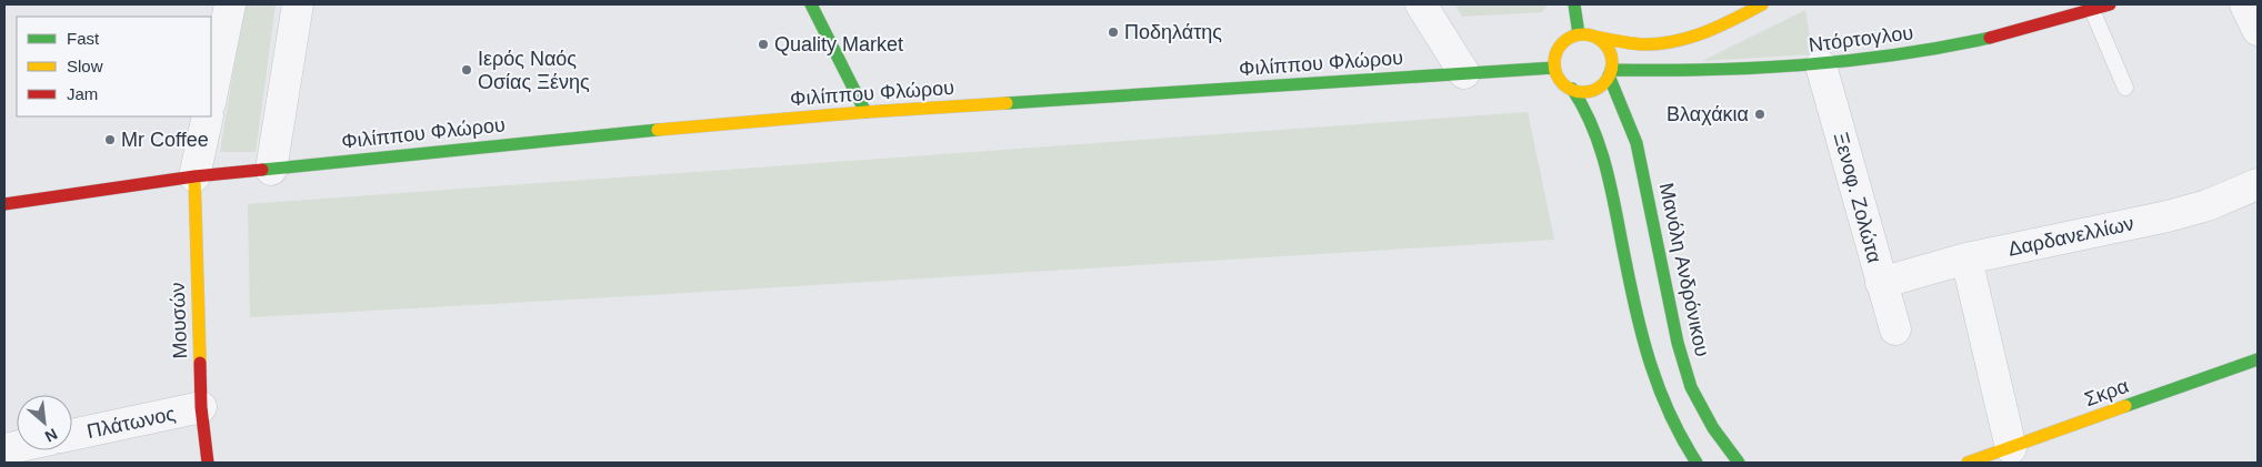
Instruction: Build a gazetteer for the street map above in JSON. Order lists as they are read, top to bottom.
{
  "streets": {
    "main road": [
      "Ντόρτογλου",
      "Φιλίππου Φλώρου",
      "Μανόλη Ανδρόνικου",
      "Μουσών",
      "Σκρα"
    ],
    "street": ["Ξενοφ. Ζολώτα", "Δαρδανελλίων", "Πλάτωνος"]
  },
  "crossings": [
    ["Ντόρτογλου", "Φιλίππου Φλώρου"],
    ["Ντόρτογλου", "Ξενοφ. Ζολώτα"],
    ["Ντόρτογλου", "Μανόλη Ανδρόνικου"],
    ["Φιλίππου Φλώρου", "Μανόλη Ανδρόνικου"],
    ["Φιλίππου Φλώρου", "Μουσών"],
    ["Ξενοφ. Ζολώτα", "Δαρδανελλίων"],
    ["Μουσών", "Πλάτωνος"]
  ],
  "places": [
    "Ποδηλάτης",
    "Quality Market",
    "Ιερός Ναός Οσίας Ξένης",
    "Βλαχάκια",
    "Mr Coffee"
  ],
  "legend": ["Fast", "Slow", "Jam"],
  "north": "bottom right"
}
